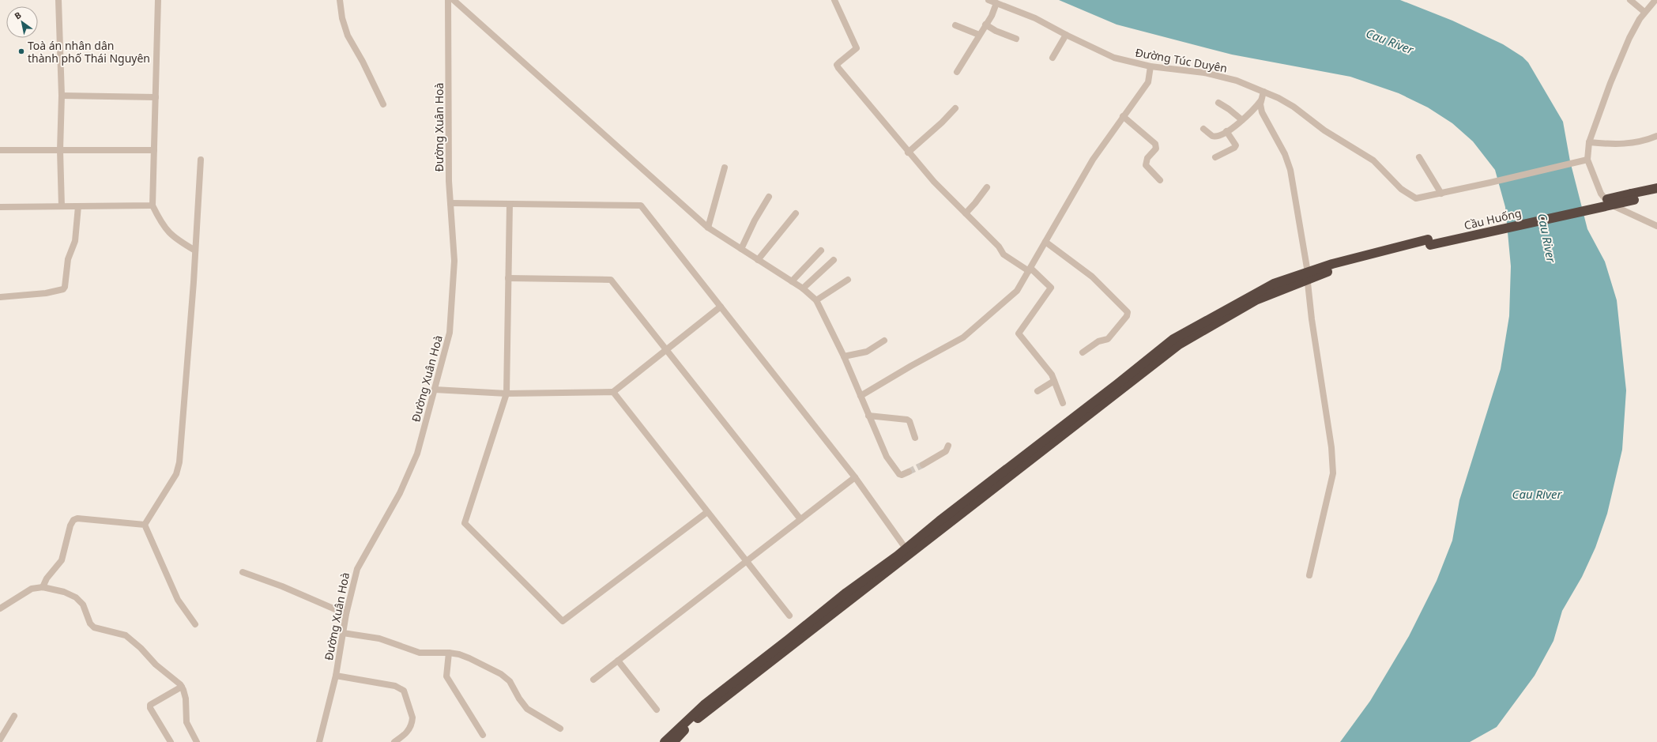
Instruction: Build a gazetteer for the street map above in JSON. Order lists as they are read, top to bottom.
{
  "streets": {
    "highway": ["Cầu Huống"],
    "street": ["Đường Túc Duyên", "Đường Xuân Hoà"]
  },
  "water": ["Cau River"],
  "places": ["Toà án nhân dân thành phố Thái Nguyên"],
  "north": "top left"
}
